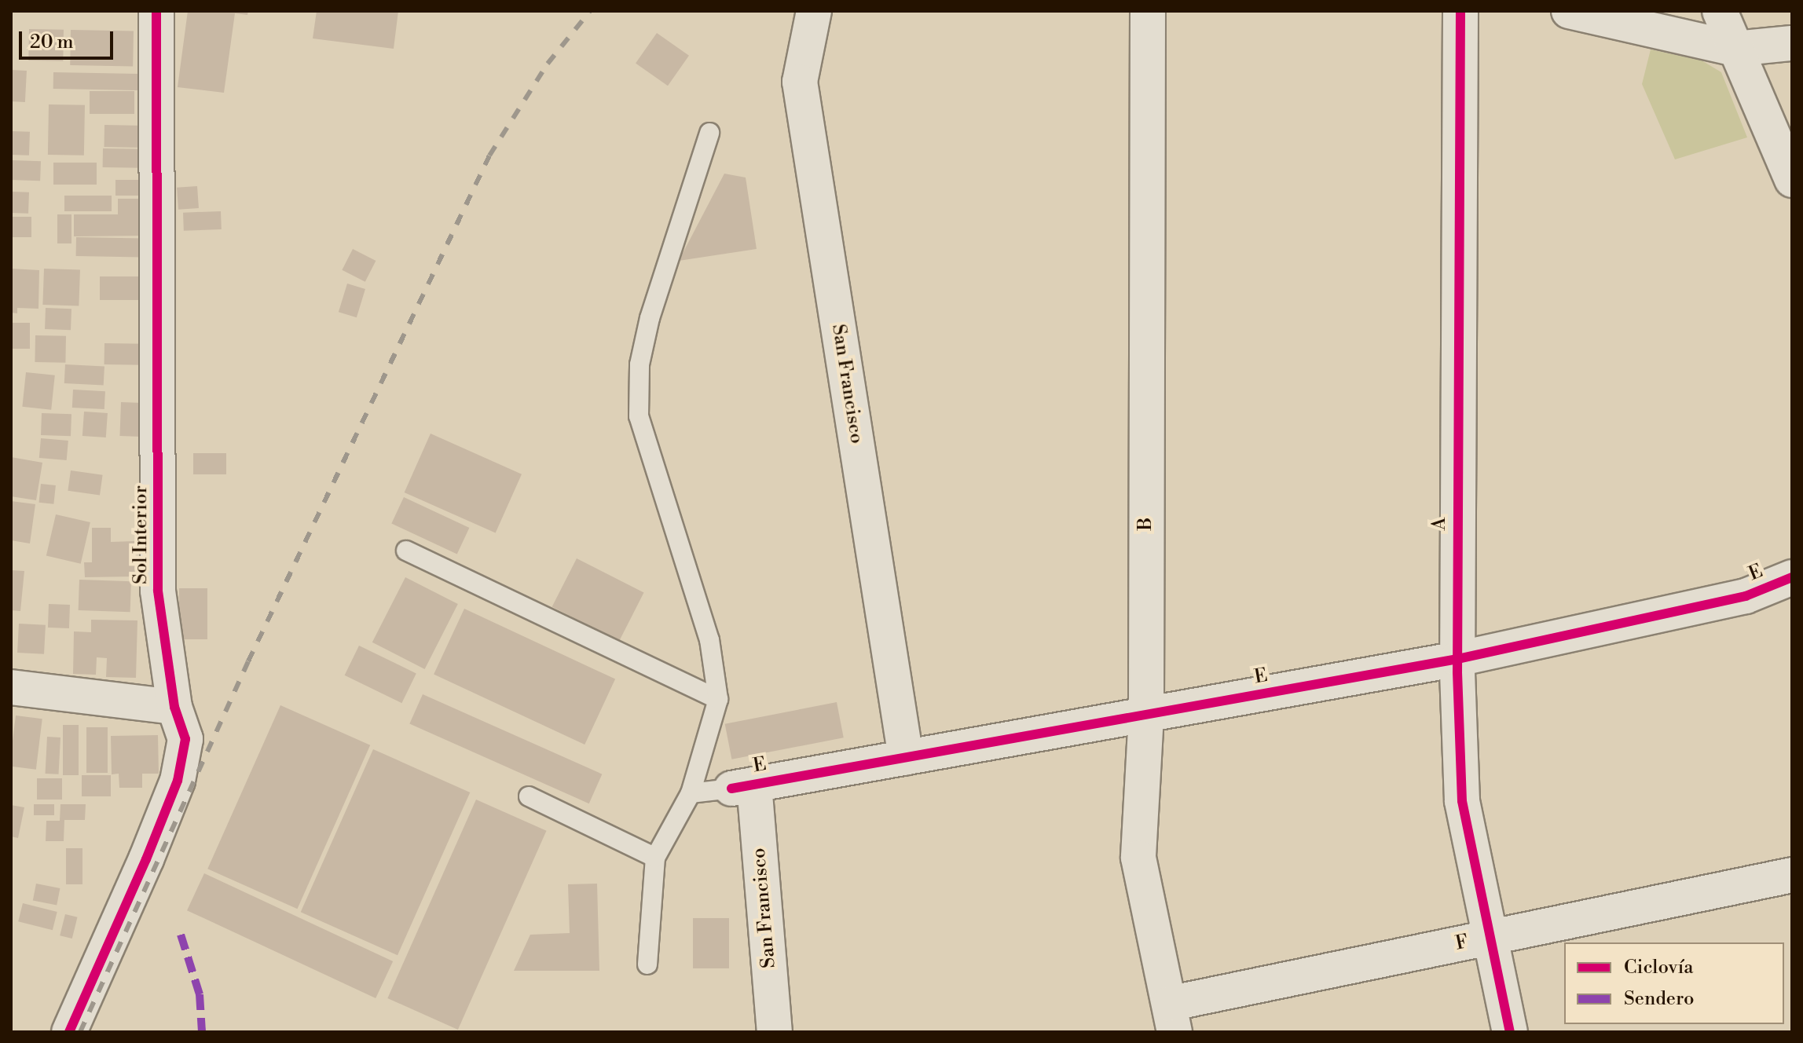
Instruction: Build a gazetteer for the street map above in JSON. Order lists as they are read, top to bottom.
{
  "streets": {
    "street": [
      "San Francisco",
      "B",
      "A",
      "Sol Interior",
      "E",
      "F"
    ]
  },
  "crossings": [
    ["San Francisco", "E"],
    ["B", "E"],
    ["B", "F"],
    ["A", "E"],
    ["A", "F"]
  ],
  "legend": ["Ciclovía", "Sendero"],
  "scale_bar": "20 m"
}
